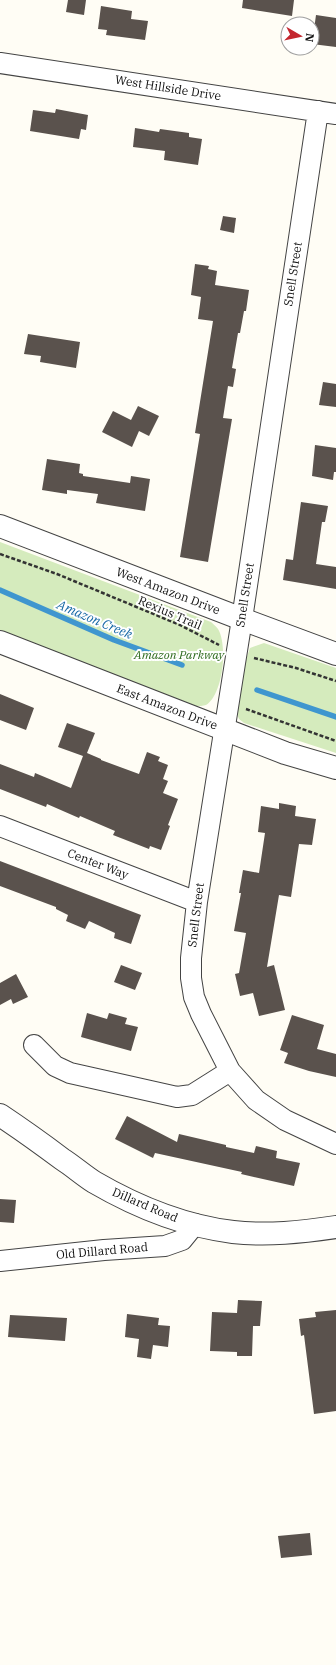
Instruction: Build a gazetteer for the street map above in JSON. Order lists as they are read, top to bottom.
{
  "streets": {
    "street": [
      "West Hillside Drive",
      "Snell Street",
      "West Amazon Drive",
      "East Amazon Drive",
      "Center Way",
      "Dillard Road",
      "Old Dillard Road"
    ],
    "path": ["Rexius Trail"]
  },
  "crossings": [
    ["West Hillside Drive", "Snell Street"],
    ["Snell Street", "West Amazon Drive"],
    ["Snell Street", "Rexius Trail"],
    ["Snell Street", "East Amazon Drive"],
    ["Snell Street", "Center Way"],
    ["Dillard Road", "Old Dillard Road"]
  ],
  "water": ["Amazon Creek"],
  "parks": ["Amazon Parkway"],
  "north": "right"
}
